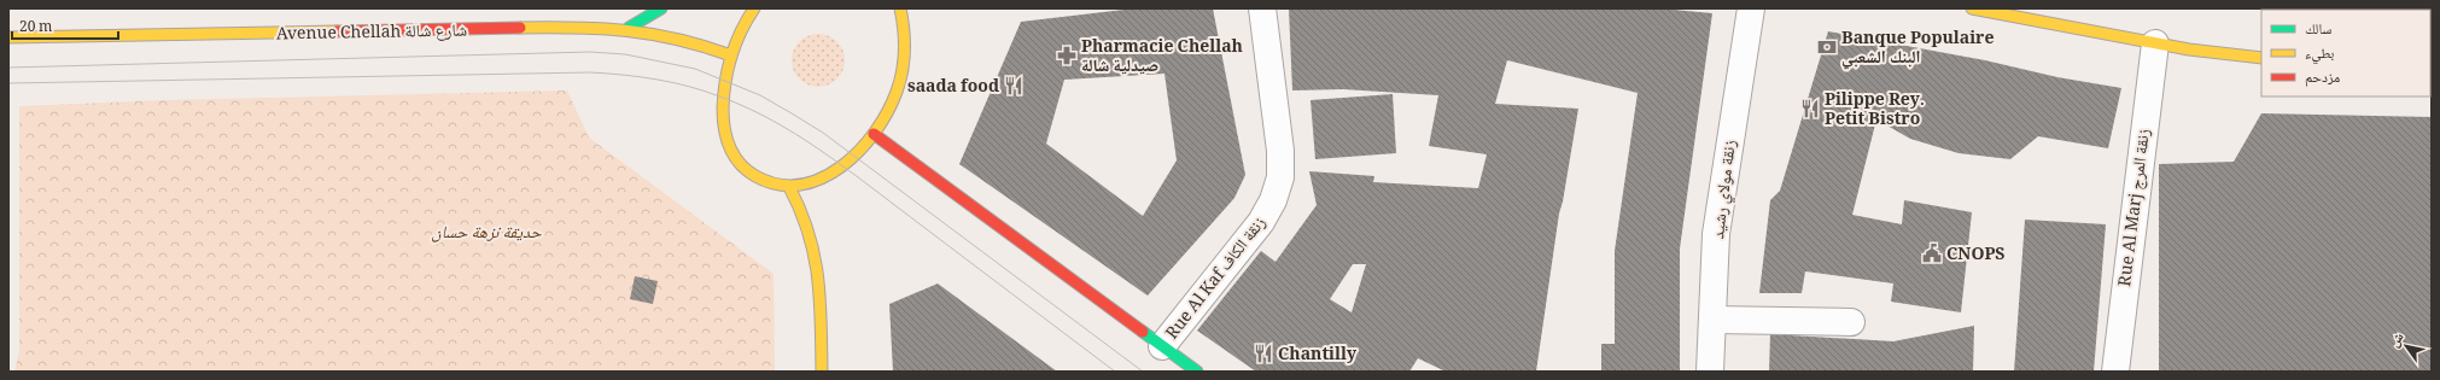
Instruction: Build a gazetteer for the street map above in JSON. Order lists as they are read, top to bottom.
{
  "streets": {
    "street": [
      "Avenue Chellah شارع شالة",
      "زنقة مولاي رشيد",
      "Rue Al Marj زنقة المرج",
      "Rue Al Kaf زنقة الكاف"
    ]
  },
  "parks": ["حديقة نزهة حسان"],
  "places": {
    "bank": ["Banque Populaire البنك الشعبي"],
    "pharmacy": ["Pharmacie Chellah صيدلية شالة"],
    "restaurant": ["saada food", "Pilippe Rey. Petit Bistro", "Chantilly"],
    "public building": ["CNOPS"]
  },
  "legend": ["سالك", "بطيء", "مزدحم"],
  "scale_bar": "20 m",
  "north": "top left"
}
